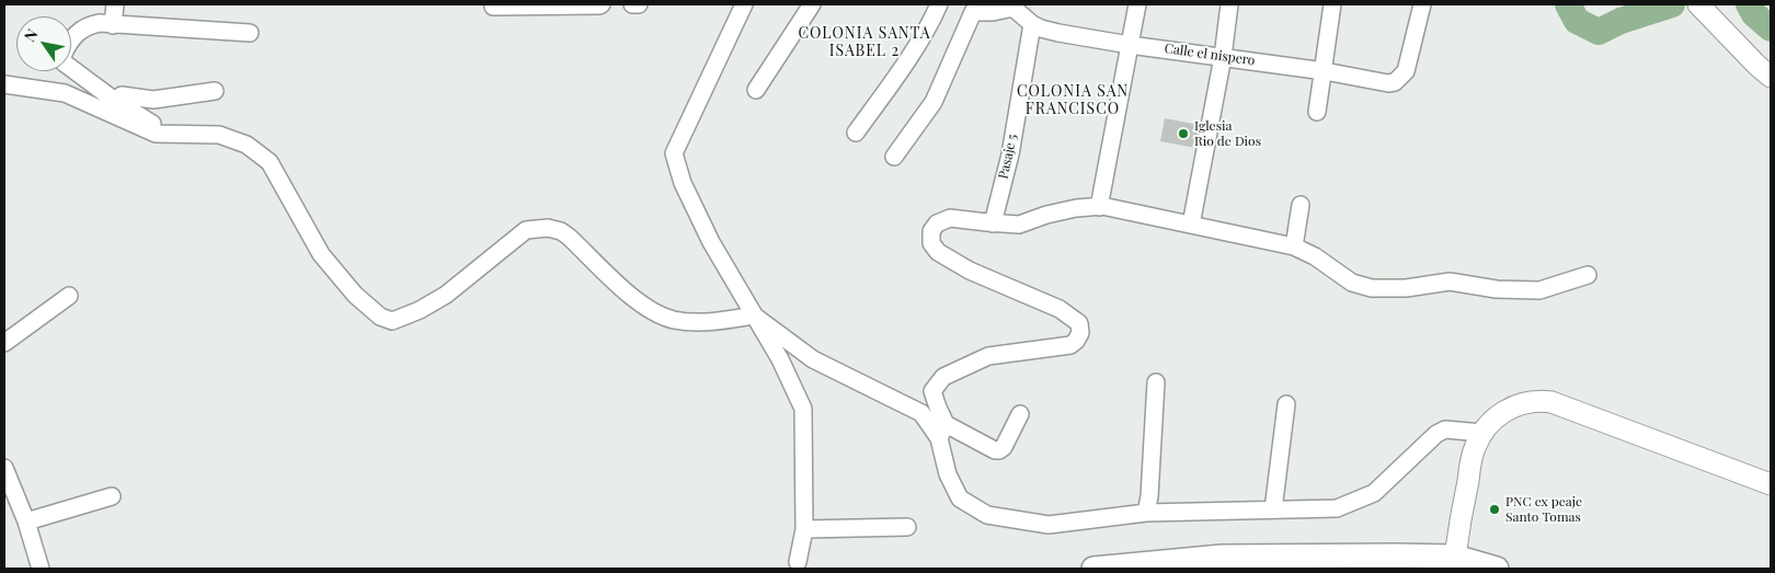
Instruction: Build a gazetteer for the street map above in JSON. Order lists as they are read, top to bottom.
{
  "streets": {
    "street": ["Calle el nispero", "Pasaje 5"]
  },
  "crossings": [
    ["Calle el nispero", "Pasaje 5"]
  ],
  "districts": ["COLONIA SANTA ISABEL 2", "COLONIA SAN FRANCISCO"],
  "places": ["Iglesia Rio de Dios", "PNC ex peaje Santo Tomas"],
  "north": "top left"
}
